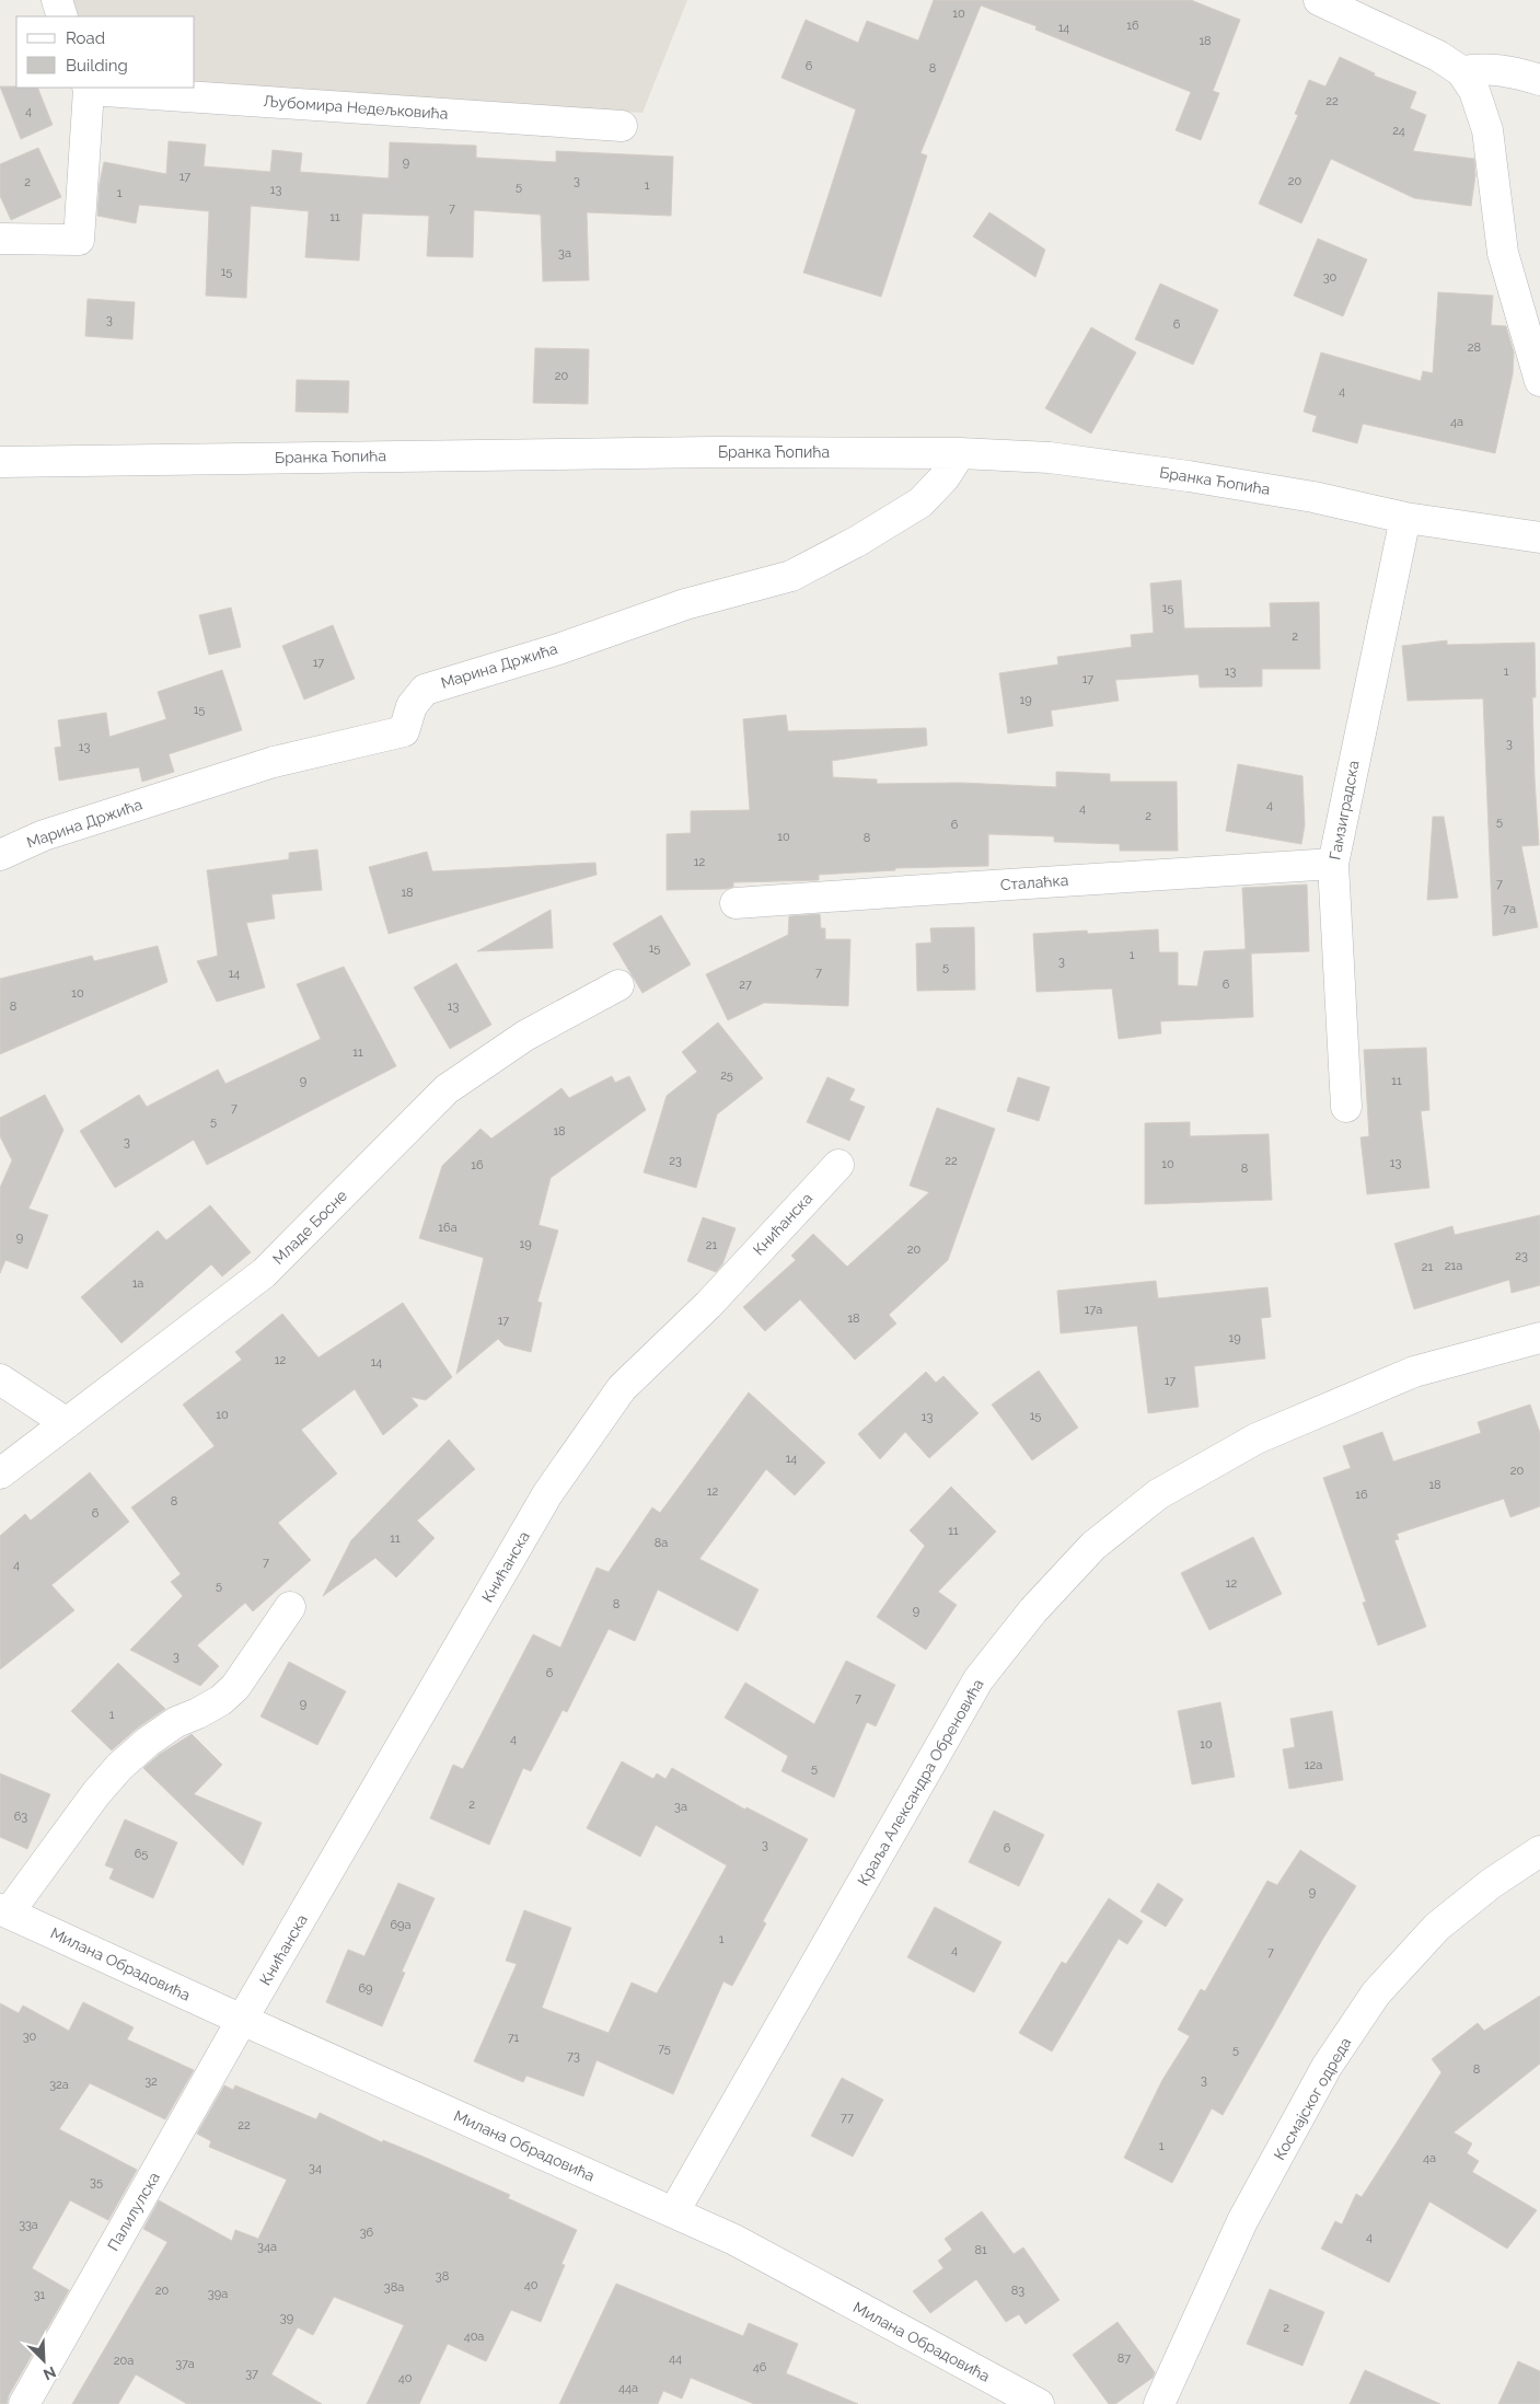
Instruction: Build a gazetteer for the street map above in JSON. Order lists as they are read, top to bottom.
{
  "streets": {
    "street": [
      "Љубомира Недељковића",
      "Бранка Ћопића",
      "Марина Држића",
      "Гамзиградска",
      "Сталаћка",
      "Книћанска",
      "Младе Босне",
      "Краља Александра Обреновића",
      "Милана Обрадовића",
      "Космајског одреда",
      "Палилулска"
    ]
  },
  "crossings": [
    ["Бранка Ћопића", "Марина Држића"],
    ["Бранка Ћопића", "Гамзиградска"],
    ["Гамзиградска", "Сталаћка"],
    ["Книћанска", "Милана Обрадовића"],
    ["Книћанска", "Палилулска"],
    ["Краља Александра Обреновића", "Милана Обрадовића"],
    ["Милана Обрадовића", "Палилулска"]
  ],
  "house_numbers": [
    "10",
    "16",
    "14",
    "18",
    "6",
    "8",
    "22",
    "4",
    "24",
    "9",
    "17",
    "3",
    "20",
    "2",
    "1",
    "5",
    "13",
    "1",
    "7",
    "11",
    "3a",
    "15",
    "30",
    "3",
    "6",
    "28",
    "20",
    "4",
    "4a",
    "15",
    "2",
    "17",
    "13",
    "1",
    "17",
    "19",
    "15",
    "3",
    "13",
    "4",
    "4",
    "2",
    "5",
    "6",
    "10",
    "8",
    "12",
    "7",
    "18",
    "7a",
    "15",
    "1",
    "3",
    "5",
    "7",
    "14",
    "27",
    "6",
    "10",
    "8",
    "13",
    "11",
    "25",
    "9",
    "11",
    "7",
    "5",
    "18",
    "3",
    "23",
    "22",
    "13",
    "10",
    "16",
    "8",
    "16a",
    "9",
    "19",
    "21",
    "20",
    "23",
    "21a",
    "21",
    "1a",
    "17a",
    "18",
    "17",
    "19",
    "12",
    "14",
    "17",
    "10",
    "15",
    "13",
    "14",
    "20",
    "18",
    "12",
    "16",
    "8",
    "6",
    "11",
    "11",
    "8a",
    "7",
    "4",
    "12",
    "5",
    "8",
    "9",
    "3",
    "6",
    "7",
    "9",
    "1",
    "4",
    "10",
    "12a",
    "5",
    "2",
    "3a",
    "63",
    "3",
    "6",
    "65",
    "9",
    "69a",
    "1",
    "4",
    "7",
    "69",
    "30",
    "71",
    "75",
    "5",
    "73",
    "8",
    "3",
    "32",
    "32a",
    "77",
    "22",
    "1",
    "4a",
    "34",
    "35",
    "33a",
    "36",
    "4",
    "34a",
    "81",
    "38",
    "40",
    "38a",
    "20",
    "83",
    "39a",
    "31",
    "39",
    "2",
    "40a",
    "44",
    "87",
    "20a",
    "37a",
    "46",
    "37",
    "40",
    "44a"
  ],
  "legend": ["Road", "Building"],
  "north": "bottom right"
}
